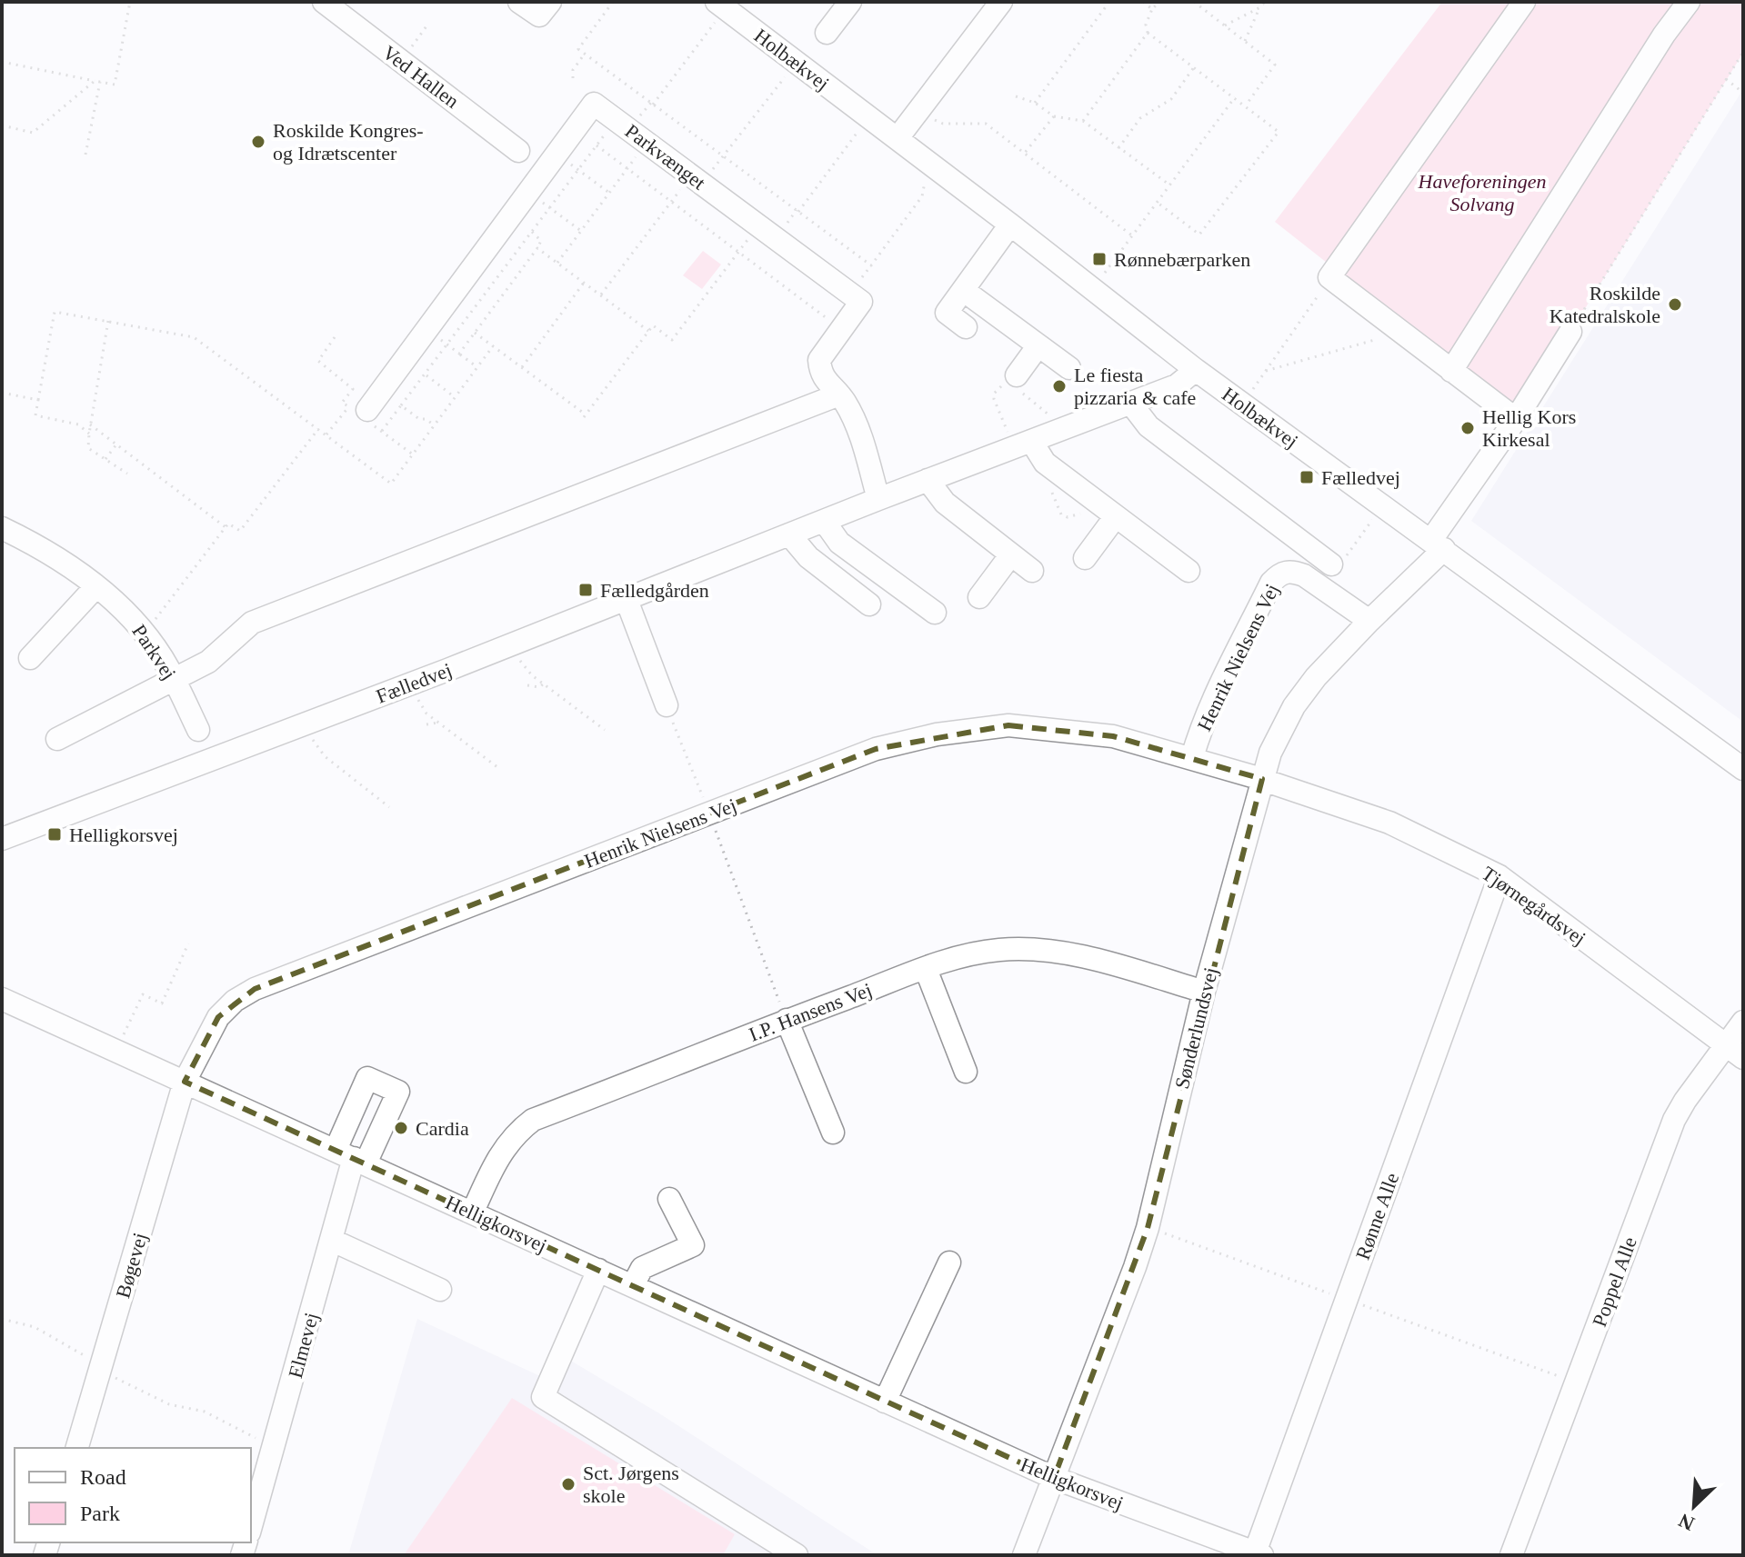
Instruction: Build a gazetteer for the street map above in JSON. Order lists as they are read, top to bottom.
{
  "streets": {
    "street": [
      "Holbækvej",
      "Ved Hallen",
      "Parkvænget",
      "Parkvej",
      "Henrik Nielsens Vej",
      "Fælledvej",
      "Tjørnegårdsvej",
      "I.P. Hansens Vej",
      "Sønderlundsvej",
      "Rønne Alle",
      "Helligkorsvej",
      "Bøgevej",
      "Poppel Alle",
      "Elmevej"
    ]
  },
  "crossings": [
    ["Holbækvej", "Fælledvej"],
    ["Holbækvej", "Sønderlundsvej"],
    ["Parkvænget", "Fælledvej"],
    ["Henrik Nielsens Vej", "Tjørnegårdsvej"],
    ["Henrik Nielsens Vej", "Sønderlundsvej"],
    ["Henrik Nielsens Vej", "Helligkorsvej"],
    ["Henrik Nielsens Vej", "Bøgevej"],
    ["Tjørnegårdsvej", "Sønderlundsvej"],
    ["Tjørnegårdsvej", "Rønne Alle"],
    ["Tjørnegårdsvej", "Poppel Alle"],
    ["I.P. Hansens Vej", "Sønderlundsvej"],
    ["I.P. Hansens Vej", "Helligkorsvej"],
    ["Sønderlundsvej", "Helligkorsvej"],
    ["Rønne Alle", "Helligkorsvej"],
    ["Helligkorsvej", "Bøgevej"],
    ["Helligkorsvej", "Elmevej"]
  ],
  "parks": ["Haveforeningen Solvang"],
  "places": {
    "other": [
      "Roskilde Kongres- og Idrætscenter",
      "Roskilde Katedralskole",
      "Le fiesta pizzaria & cafe",
      "Hellig Kors Kirkesal",
      "Cardia",
      "Sct. Jørgens skole"
    ],
    "transit": [
      "Rønnebærparken",
      "Fælledvej",
      "Fælledgården",
      "Helligkorsvej"
    ]
  },
  "legend": ["Road", "Park"],
  "north": "bottom left"
}
